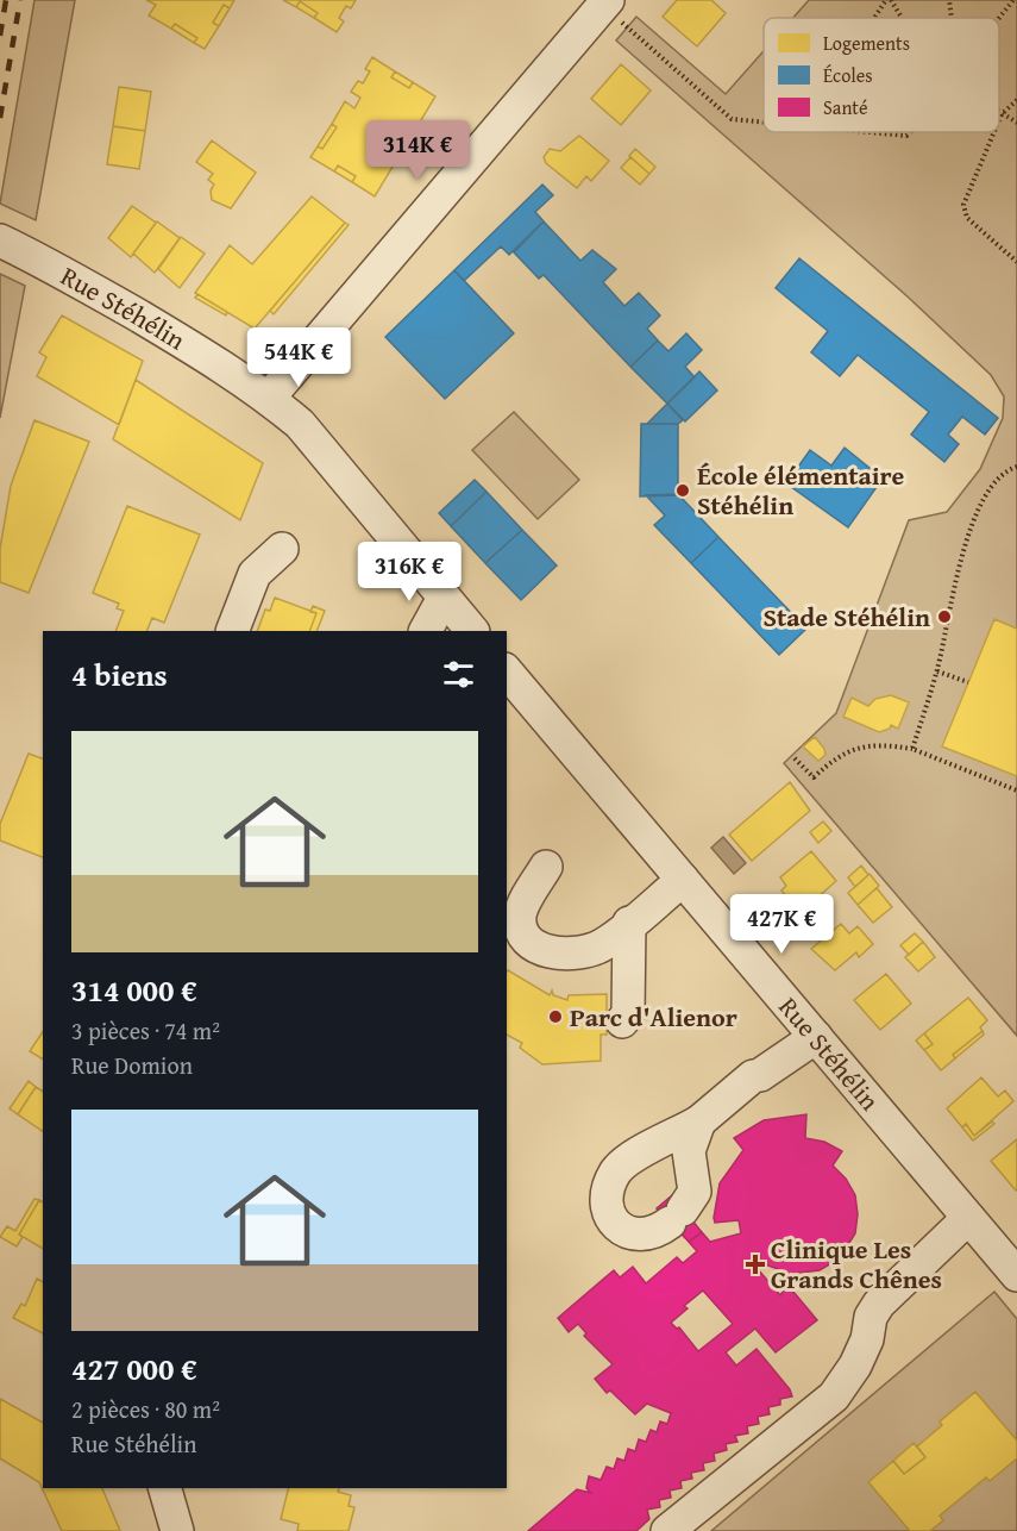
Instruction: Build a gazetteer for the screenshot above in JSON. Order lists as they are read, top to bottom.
{
  "streets": {
    "street": ["Rue Stéhélin"]
  },
  "places": {
    "other": ["École élémentaire Stéhélin", "Stade Stéhélin", "Parc d'Alienor"],
    "health": ["Clinique Les Grands Chênes"]
  },
  "legend": ["Logements", "Écoles", "Santé"],
  "page": {
    "price": [
      "314K €",
      "544K €",
      "316K €",
      "427K €"
    ],
    "heading": "4 biens",
    "list": [
      {
        "name": "314 000 €",
        "note": "3 pièces · 74 m² · Rue Domion"
      },
      {
        "name": "427 000 €",
        "note": "2 pièces · 80 m² · Rue Stéhélin"
      }
    ]
  }
}
